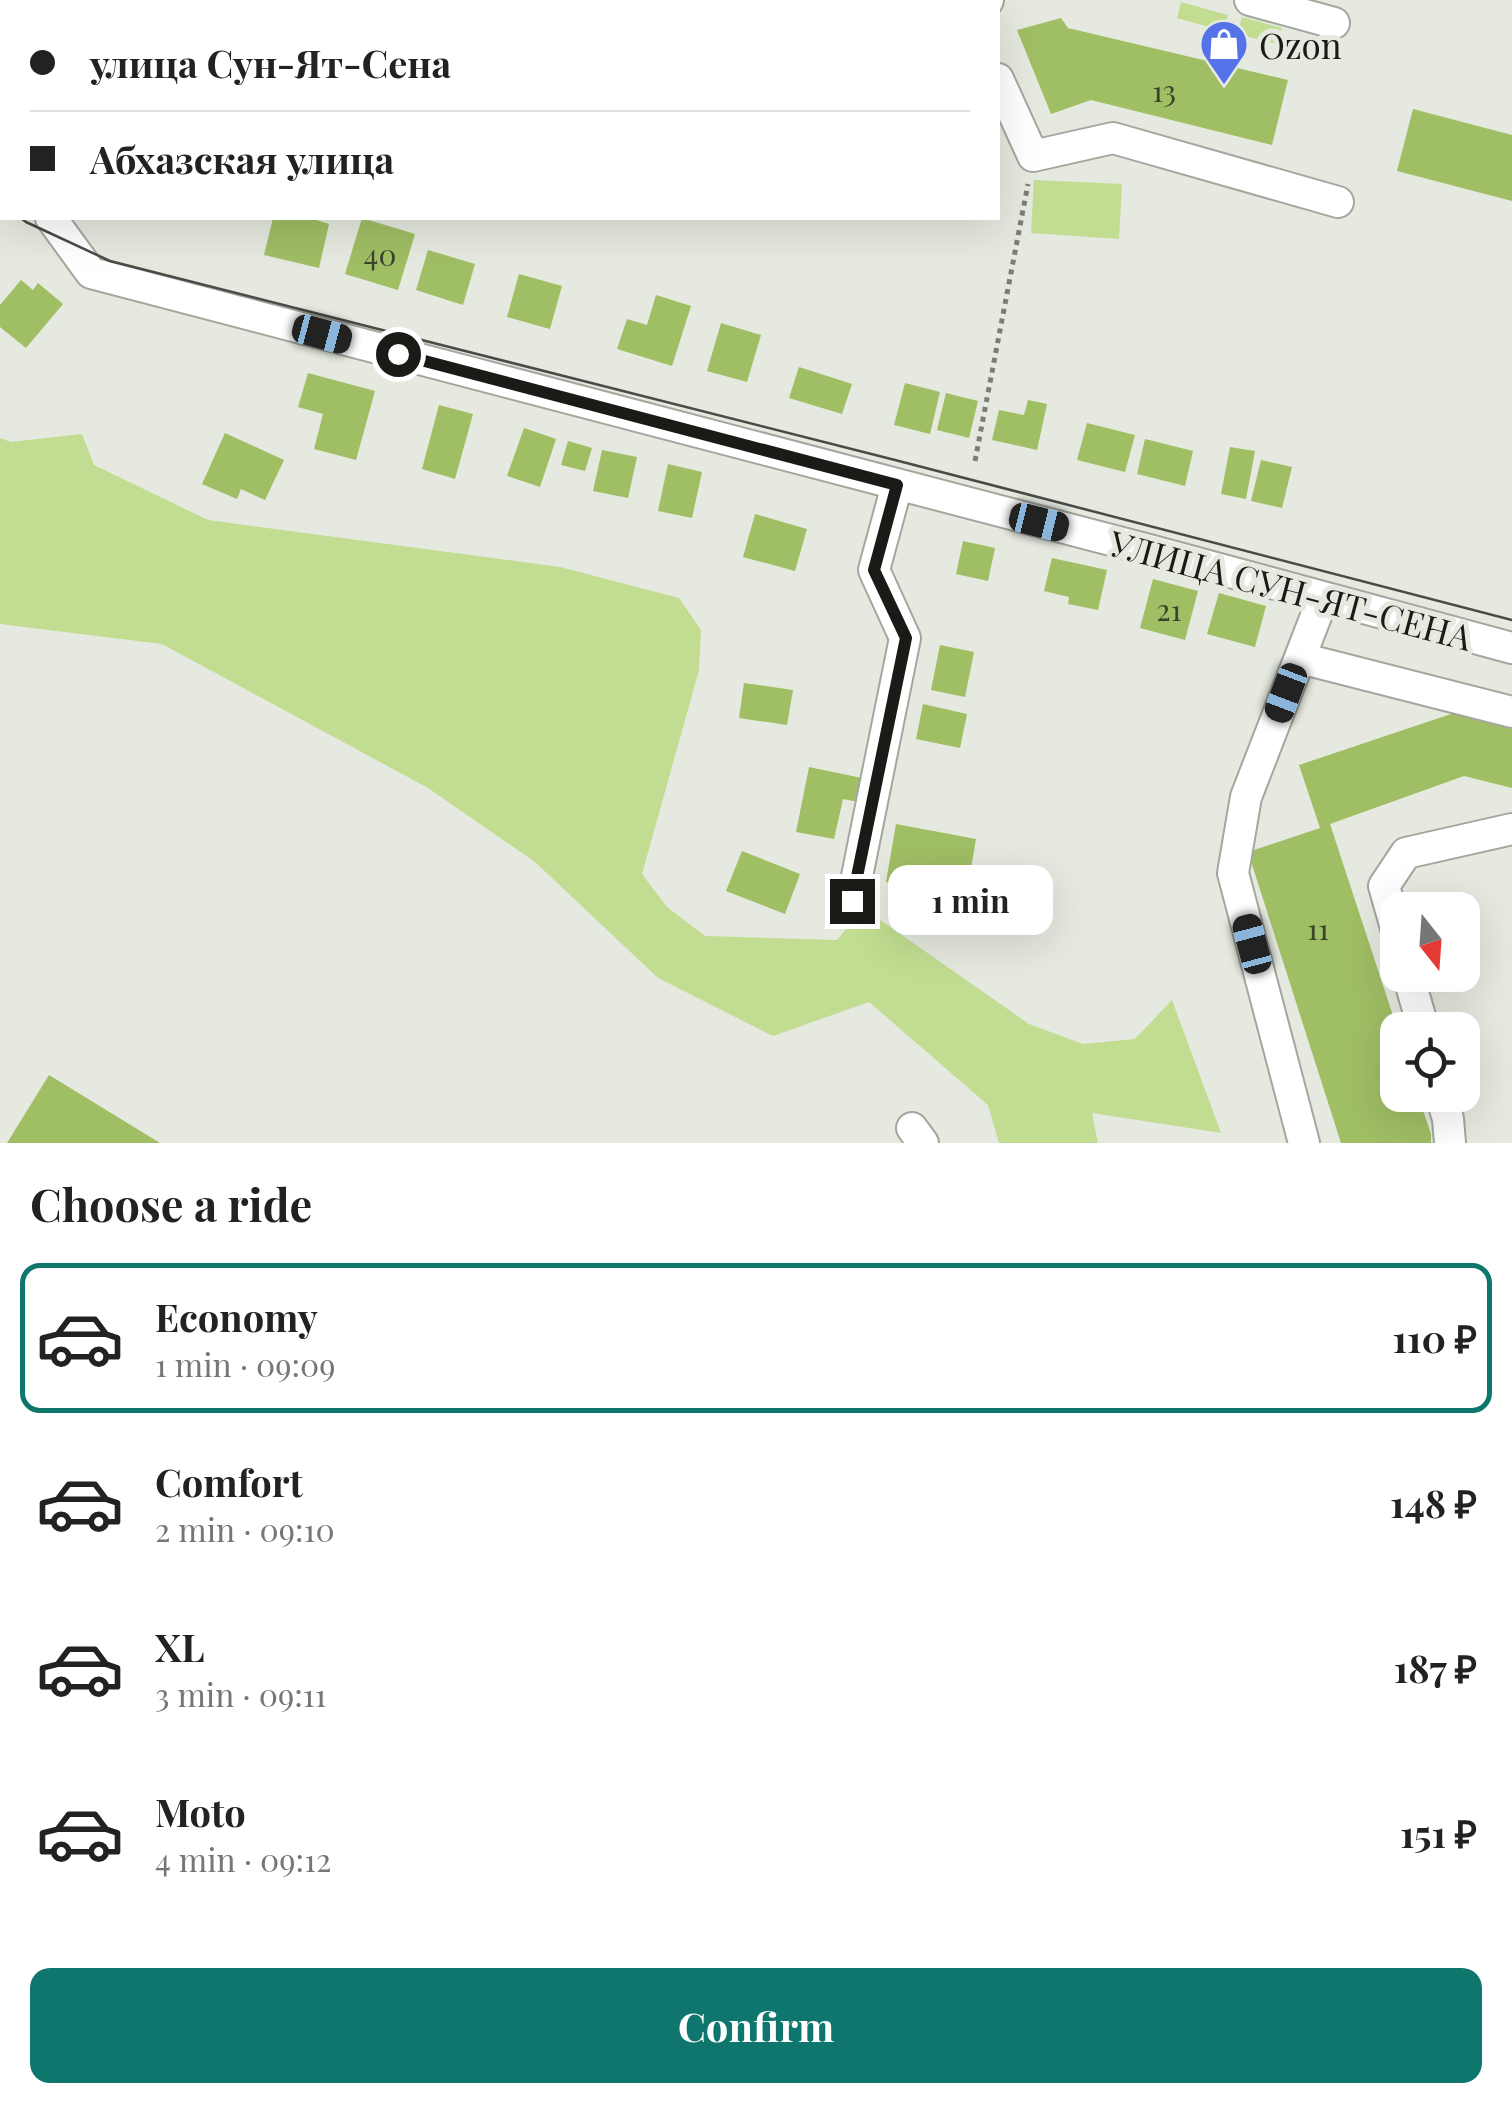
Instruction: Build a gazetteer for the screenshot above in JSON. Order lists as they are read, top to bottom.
{
  "streets": {
    "street": ["УЛИЦА СУН-ЯТ-СЕНА"]
  },
  "places": {
    "shop": ["Ozon"]
  },
  "house_numbers": [
    "13",
    "40",
    "21",
    "11"
  ],
  "north": "bottom",
  "page": {
    "banner": ["улица Сун-Ят-Сена", "Абхазская улица"],
    "bubble": "1 min",
    "heading": "Choose a ride",
    "list": [
      {
        "name": "Economy",
        "note": "1 min · 09:09",
        "value": "110 ₽"
      },
      {
        "name": "Comfort",
        "note": "2 min · 09:10",
        "value": "148 ₽"
      },
      {
        "name": "XL",
        "note": "3 min · 09:11",
        "value": "187 ₽"
      },
      {
        "name": "Moto",
        "note": "4 min · 09:12",
        "value": "151 ₽"
      }
    ],
    "buttons": "Confirm"
  }
}
